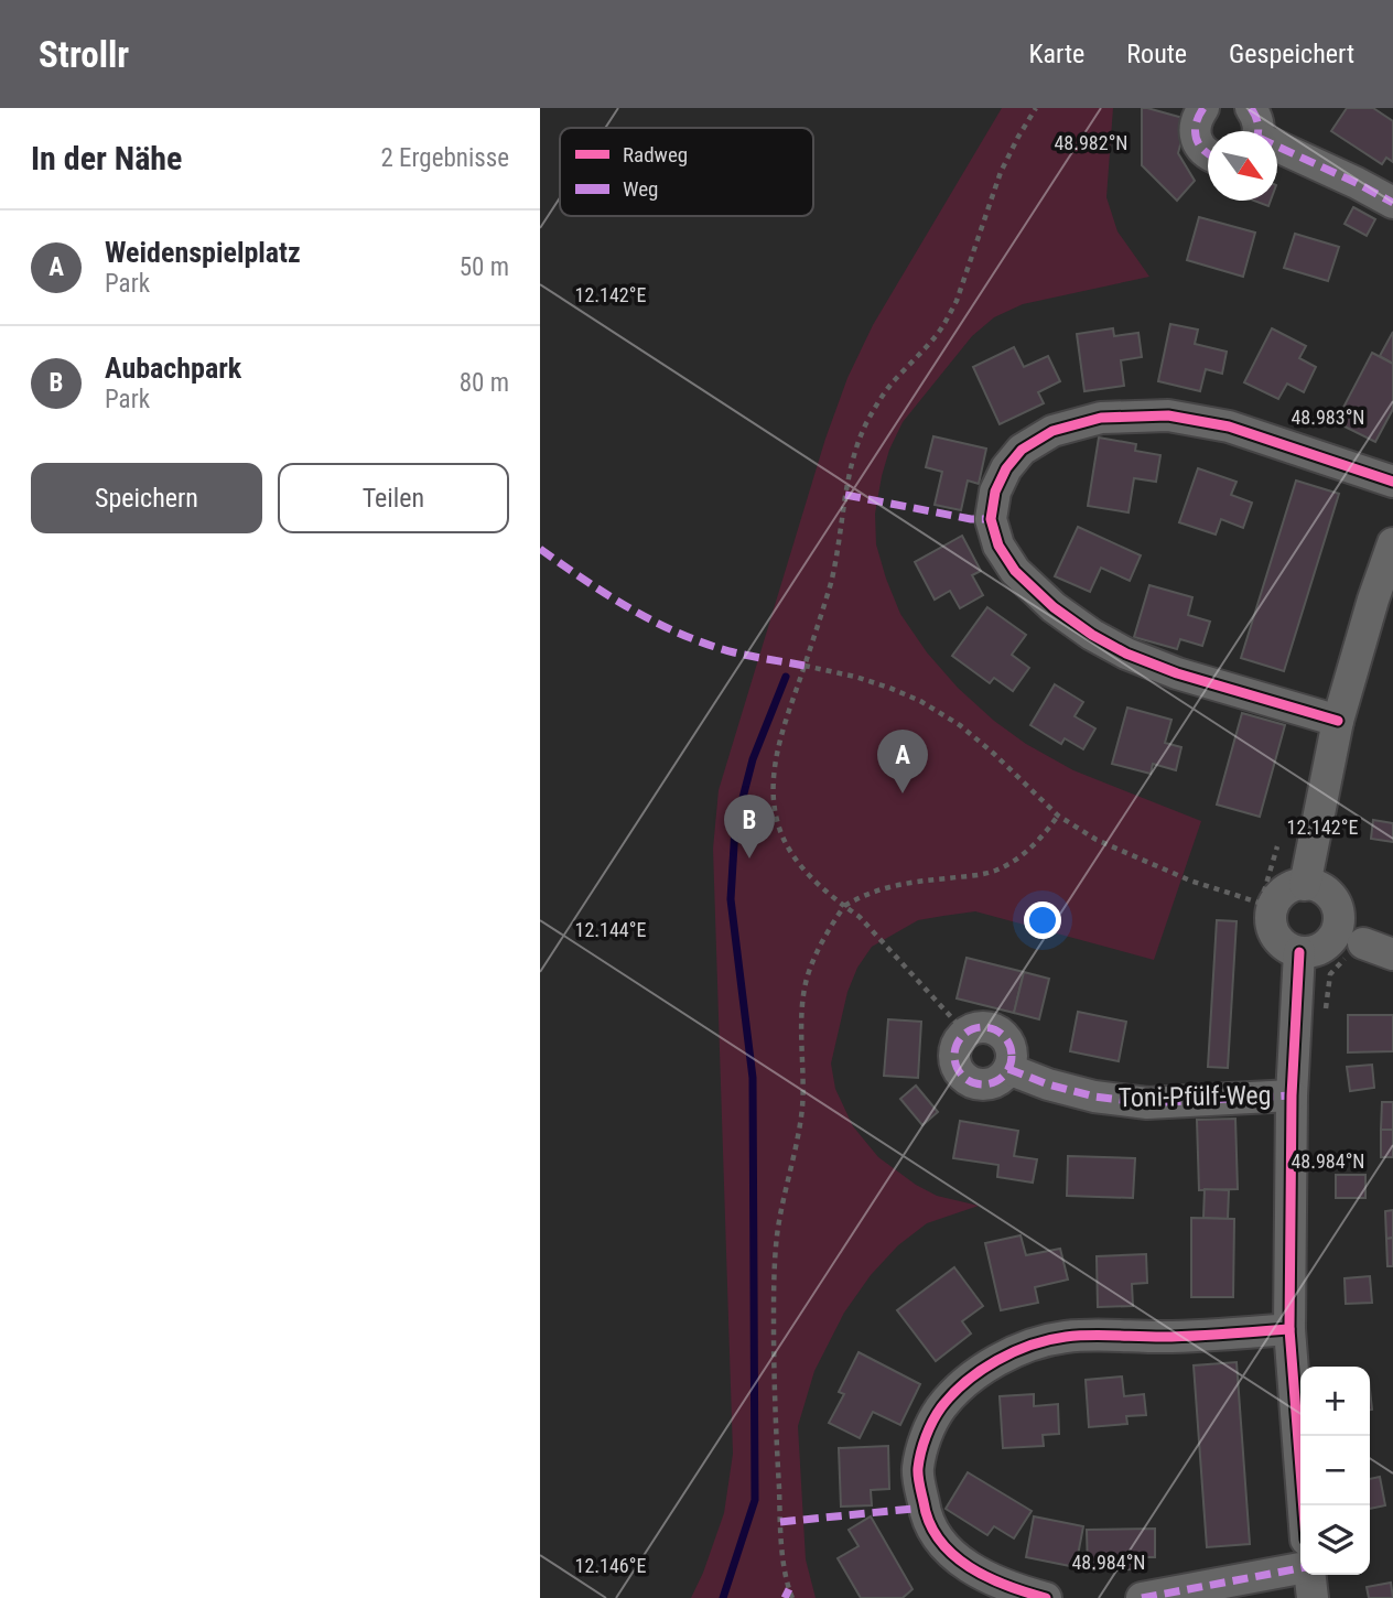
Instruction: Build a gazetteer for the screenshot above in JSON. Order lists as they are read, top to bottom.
{
  "streets": {
    "street": ["Toni-Pfülf-Weg"]
  },
  "legend": ["Radweg", "Weg"],
  "north": "bottom right",
  "page": {
    "header": "Strollr",
    "nav": ["Karte", "Route", "Gespeichert"],
    "heading": ["In der Nähe", "2 Ergebnisse"],
    "list": [
      {
        "mark": "A",
        "name": "Weidenspielplatz",
        "note": "Park",
        "value": "50 m"
      },
      {
        "mark": "B",
        "name": "Aubachpark",
        "note": "Park",
        "value": "80 m"
      }
    ],
    "buttons": ["Speichern", "Teilen"],
    "pins": ["A", "B"],
    "map_buttons": ["+", "−"]
  },
  "coordinates": [
    "48.982°N",
    "12.142°E",
    "48.983°N",
    "12.144°E",
    "48.984°N",
    "12.146°E"
  ]
}
